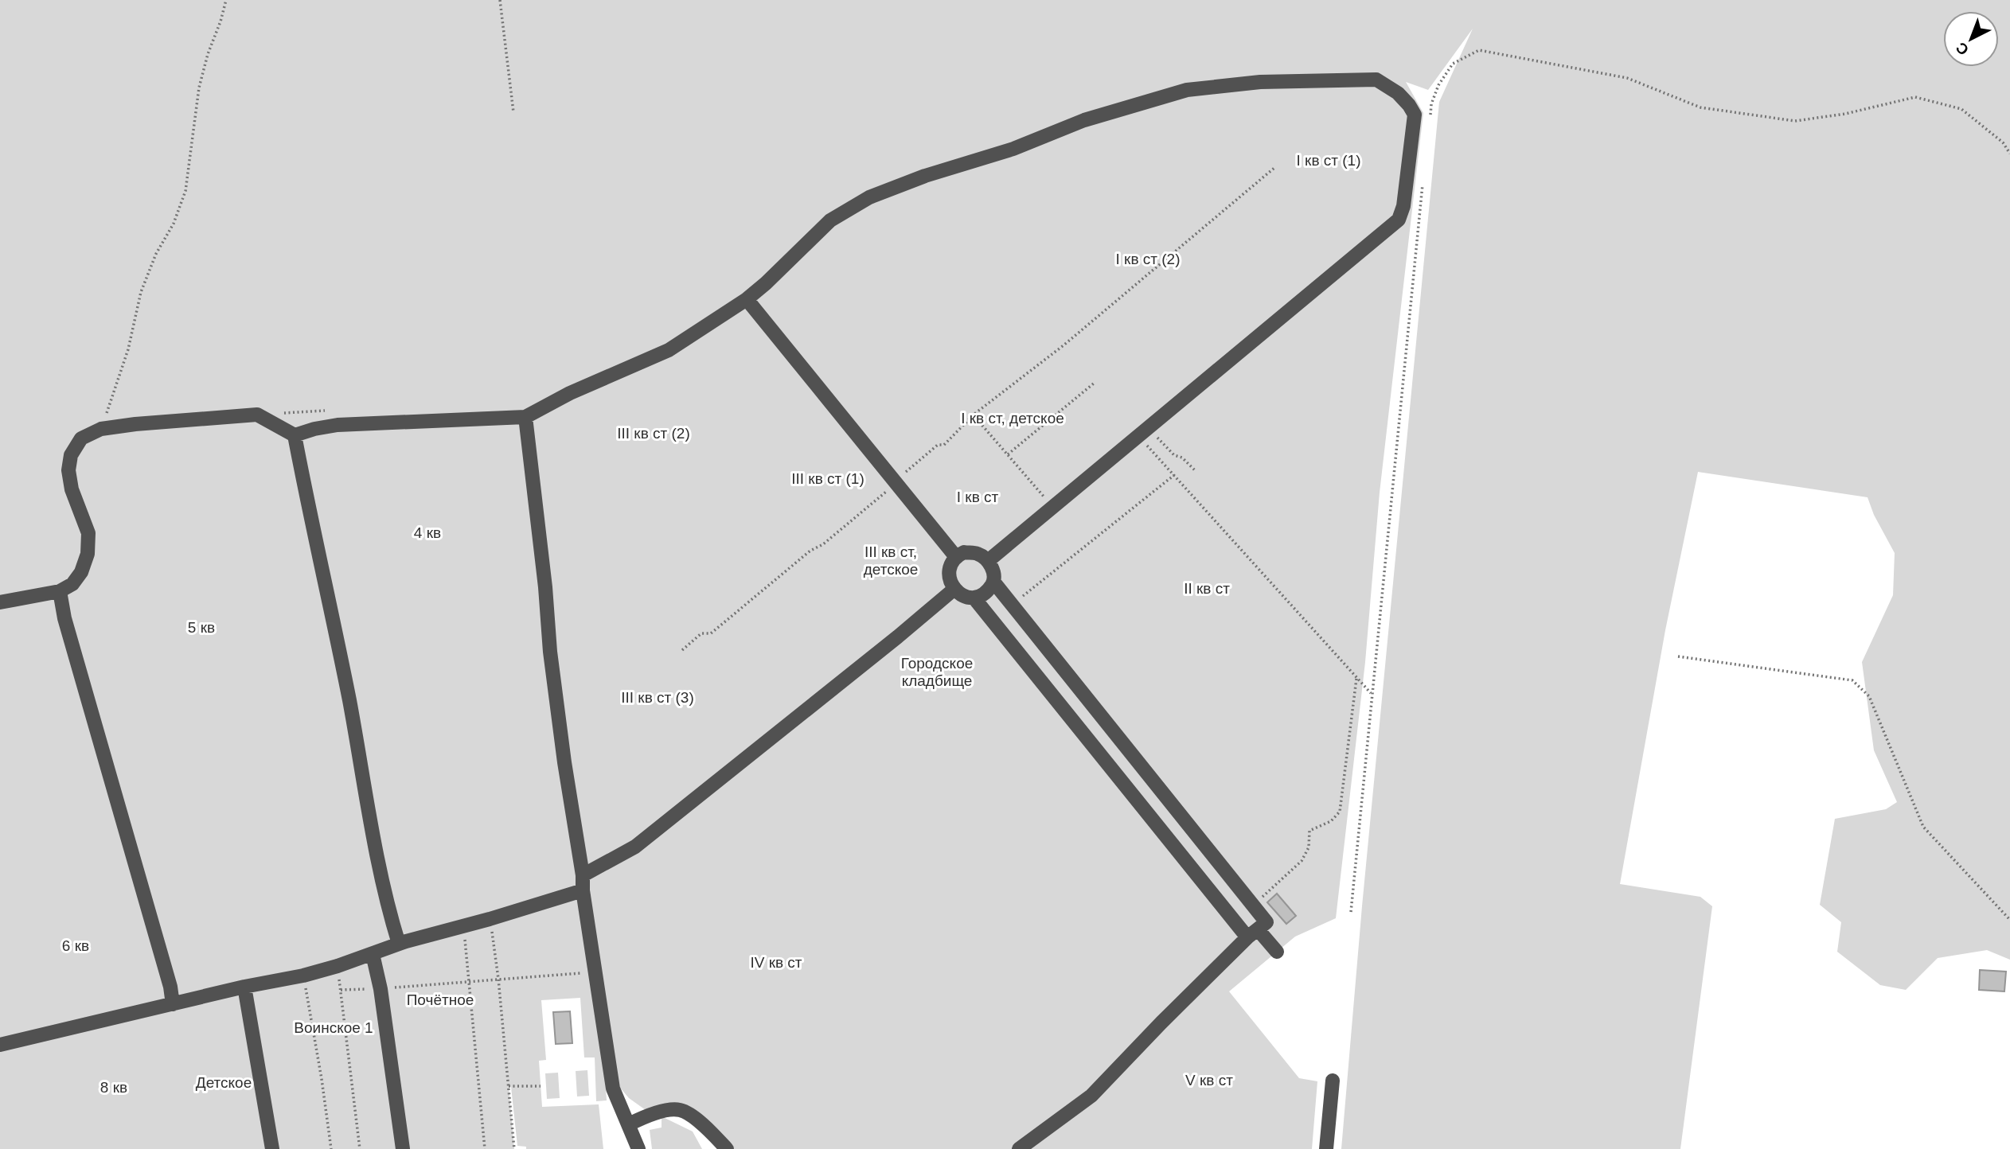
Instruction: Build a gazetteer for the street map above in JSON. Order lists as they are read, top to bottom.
{
  "parks": [
    "I кв ст (1)",
    "I кв ст (2)",
    "I кв ст, детское",
    "III кв ст (2)",
    "III кв ст (1)",
    "I кв ст",
    "4 кв",
    "III кв ст, детское",
    "II кв ст",
    "5 кв",
    "Городское кладбище",
    "III кв ст (3)",
    "6 кв",
    "IV кв ст",
    "Почётное",
    "Воинское 1",
    "V кв ст",
    "Детское",
    "8 кв"
  ],
  "north": "bottom left"
}
